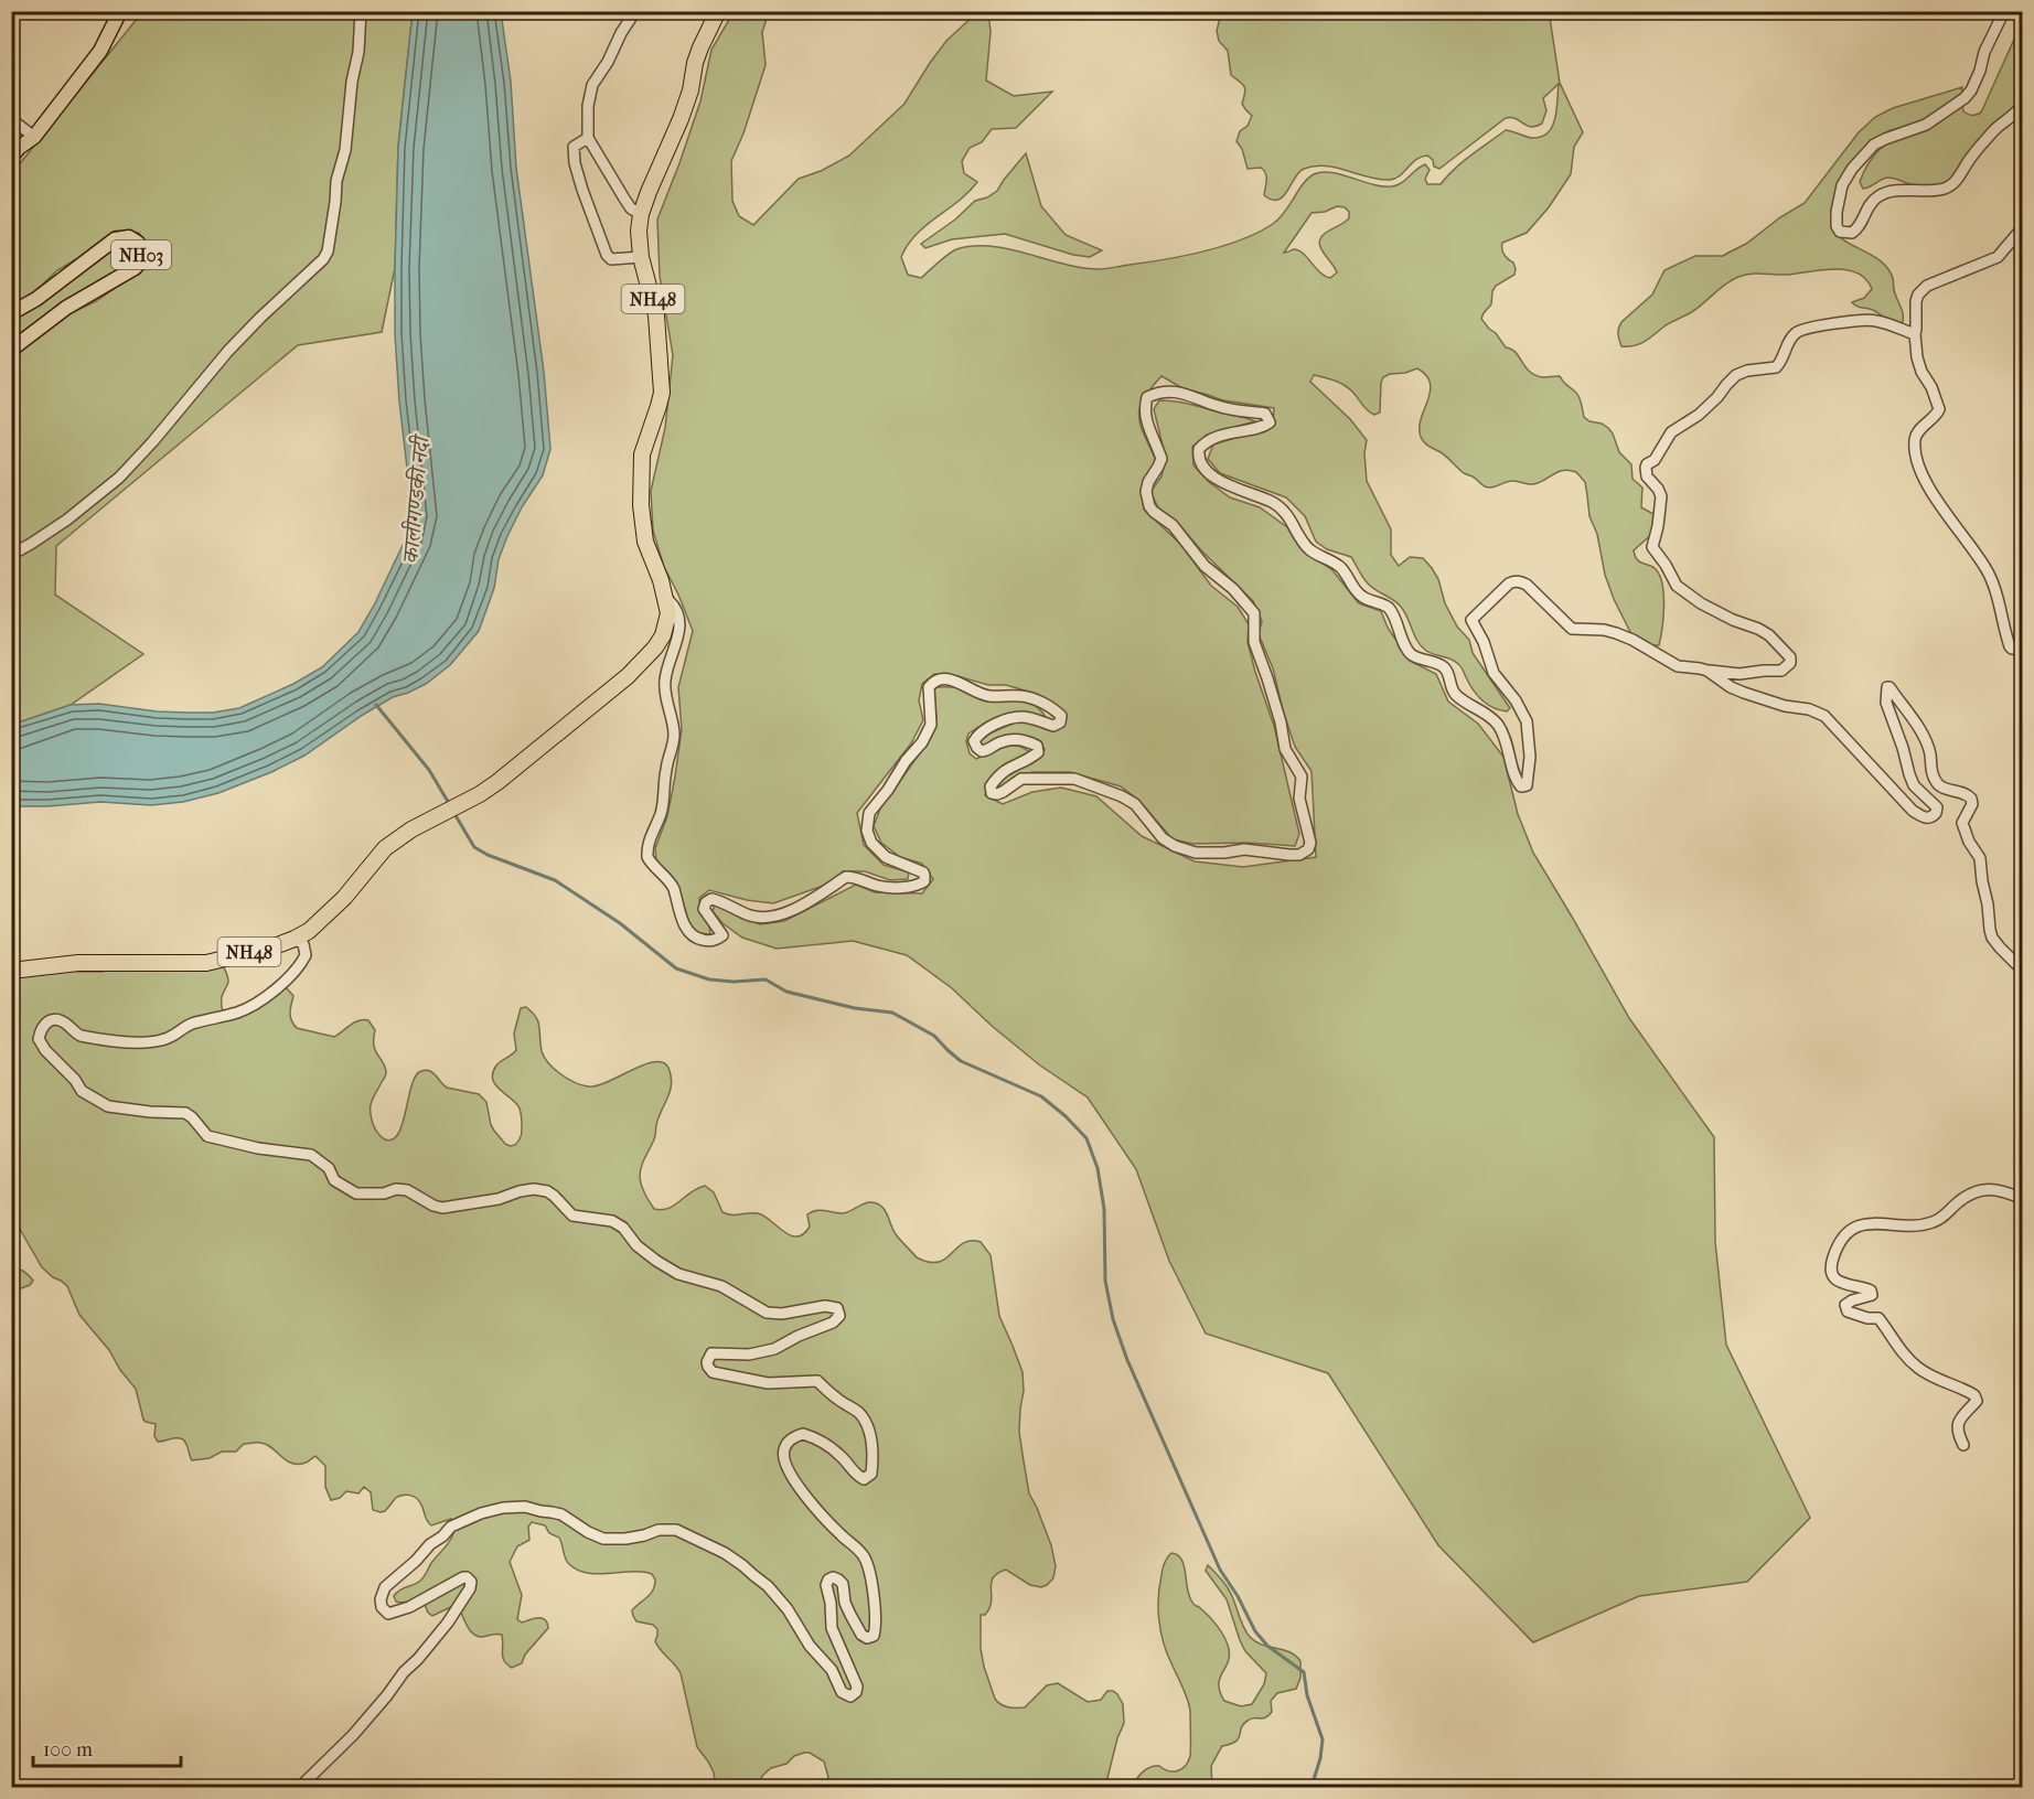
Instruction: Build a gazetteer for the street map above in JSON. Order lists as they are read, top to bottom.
{
  "streets": {
    "highway": ["NH48"],
    "main road": ["NH03"]
  },
  "water": ["कालीगण्डकी नदी"],
  "scale_bar": "100 m"
}
